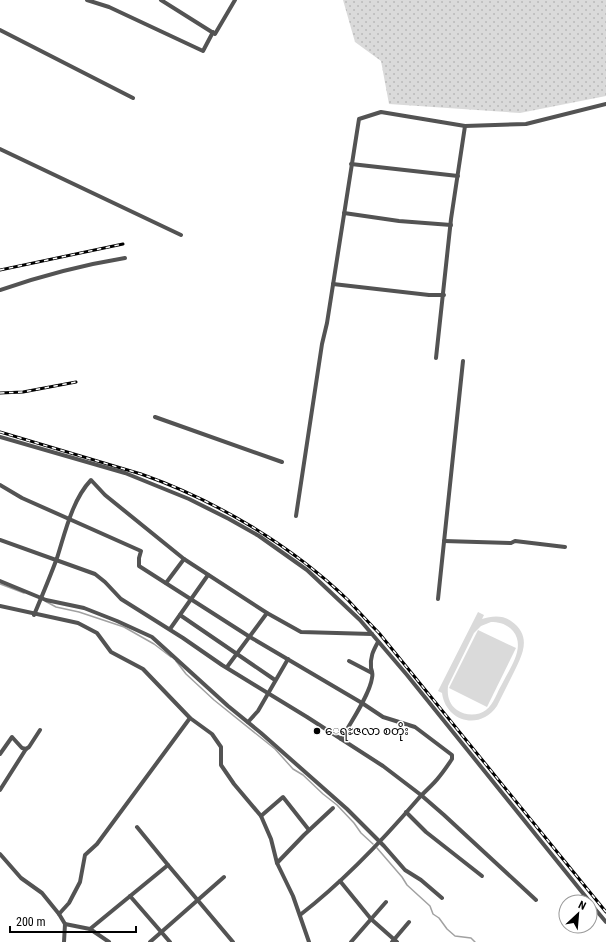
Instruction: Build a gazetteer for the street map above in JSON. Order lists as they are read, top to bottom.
{
  "places": ["ေရႊဇလာ စတိုး"],
  "scale_bar": "200 m",
  "north": "top right"
}
